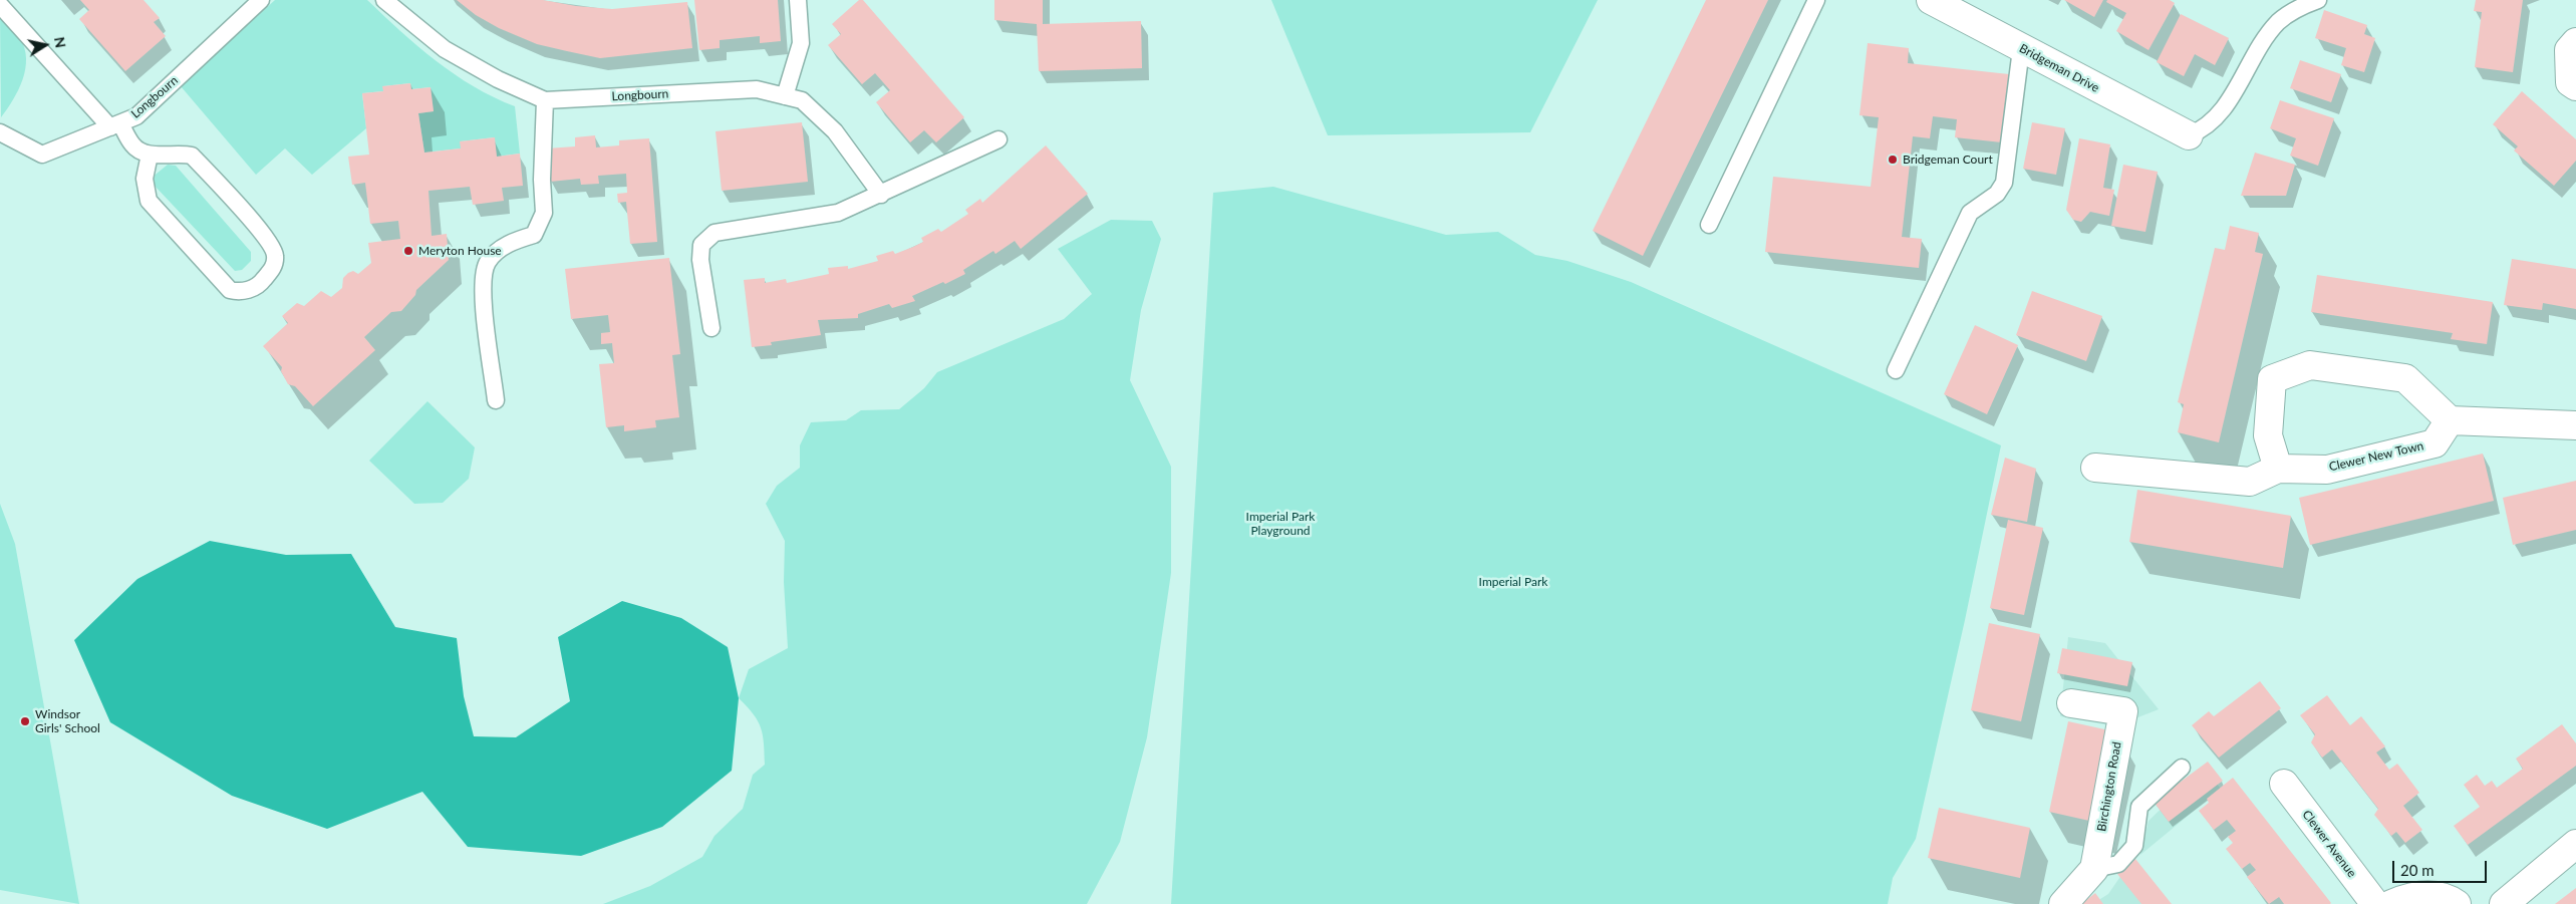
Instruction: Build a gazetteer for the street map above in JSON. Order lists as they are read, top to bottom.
{
  "streets": {
    "street": [
      "Bridgeman Drive",
      "Clewer New Town",
      "Birchington Road",
      "Clewer Avenue"
    ],
    "lane": ["Longbourn"]
  },
  "parks": ["Imperial Park Playground", "Imperial Park"],
  "places": ["Bridgeman Court", "Meryton House", "Windsor Girls' School"],
  "scale_bar": "20 m",
  "north": "right"
}
